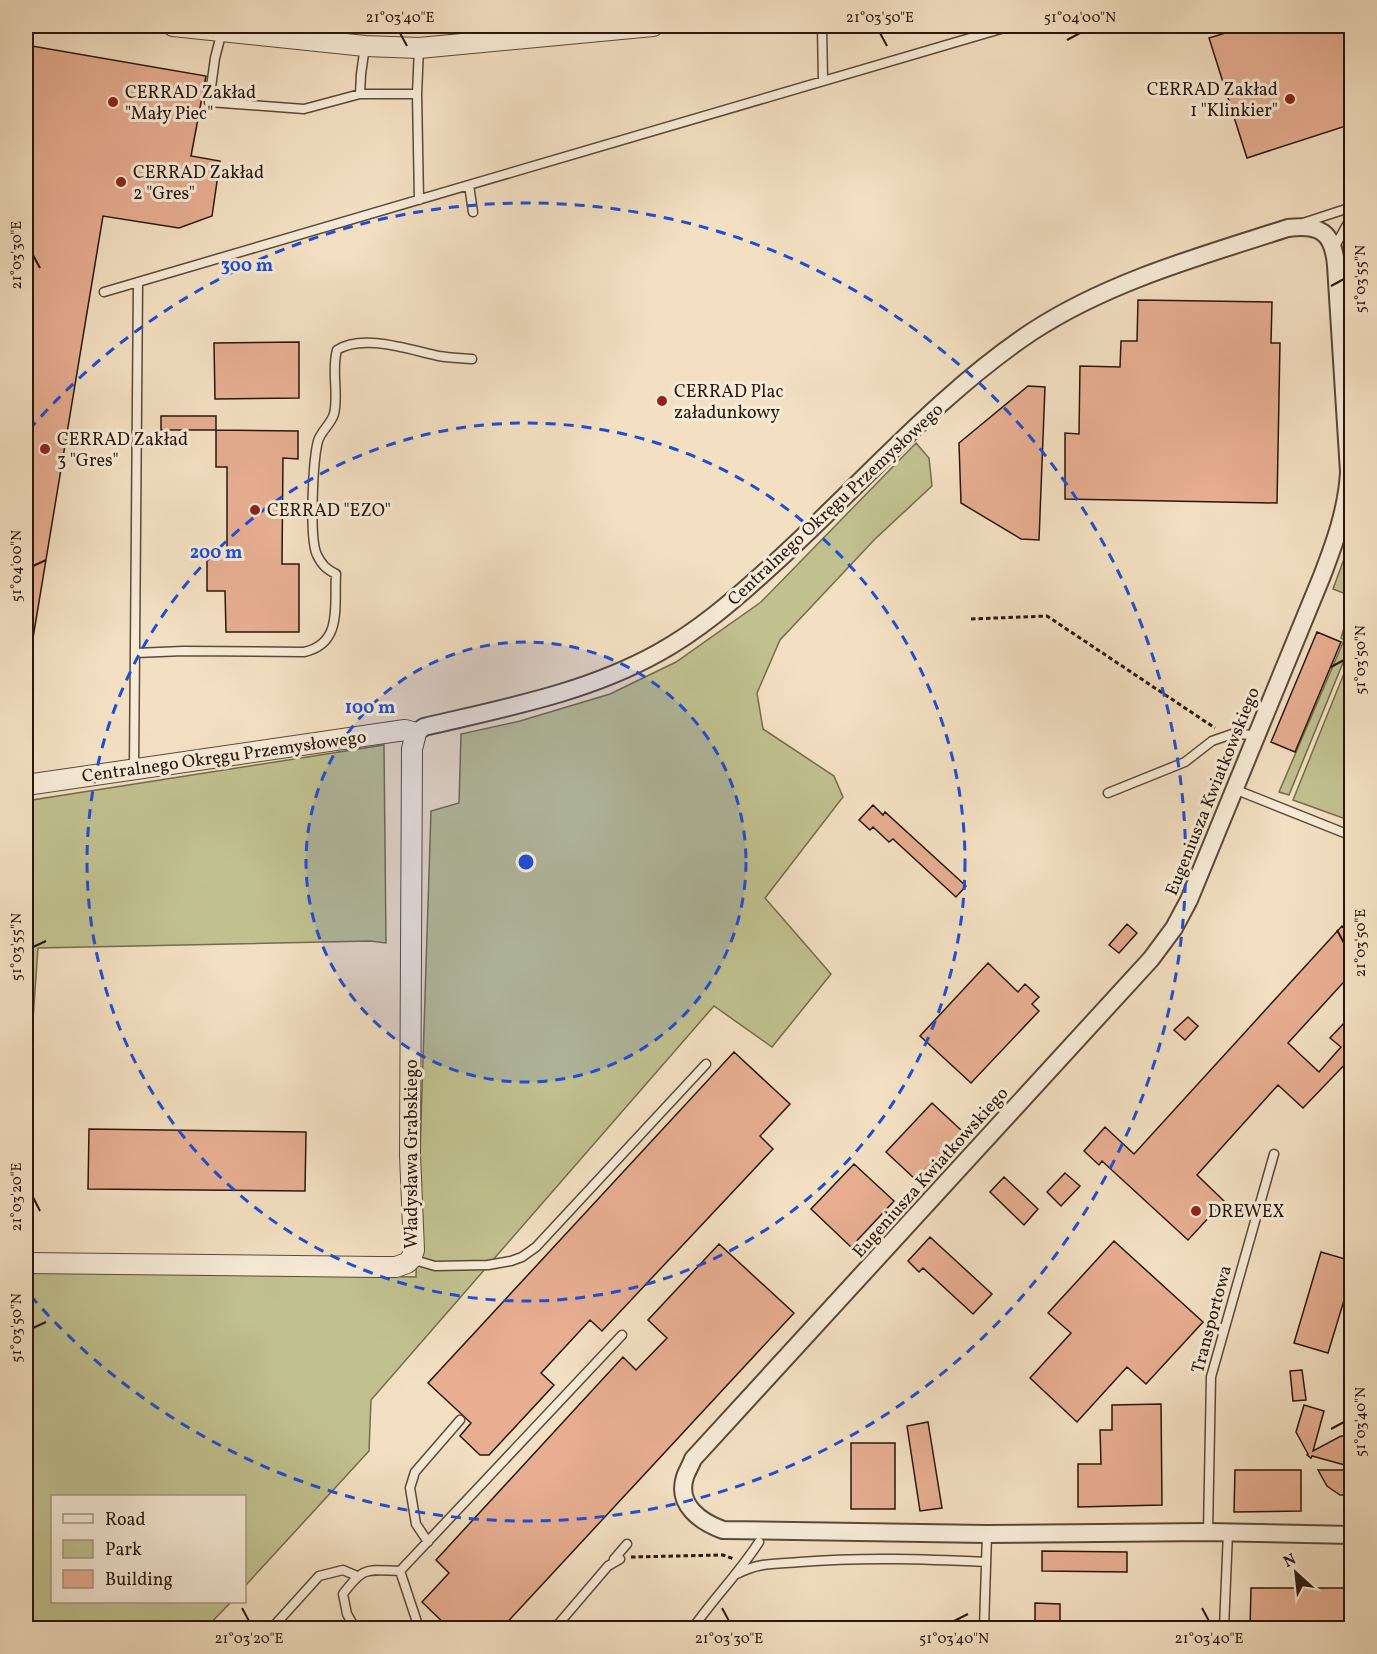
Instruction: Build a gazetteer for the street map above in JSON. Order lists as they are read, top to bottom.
{
  "streets": {
    "street": ["Centralnego Okręgu Przemysłowego", "Eugeniusza Kwiatkowskiego", "Władysława Grabskiego"],
    "lane": ["Transportowa"]
  },
  "crossings": [
    ["Centralnego Okręgu Przemysłowego", "Eugeniusza Kwiatkowskiego"],
    ["Centralnego Okręgu Przemysłowego", "Władysława Grabskiego"],
    ["Eugeniusza Kwiatkowskiego", "Transportowa"]
  ],
  "places": [
    "CERRAD Zakład 1 \"Klinkier\"",
    "CERRAD Zakład \"Mały Piec\"",
    "CERRAD Zakład 2 \"Gres\"",
    "CERRAD Plac załadunkowy",
    "CERRAD Zakład 3 \"Gres\"",
    "CERRAD \"EZO\"",
    "DREWEX"
  ],
  "legend": ["Road", "Park", "Building"],
  "north": "top left",
  "coordinates": [
    "21°03'40\"E",
    "21°03'50\"E",
    "51°04'00\"N",
    "21°03'30\"E",
    "51°03'55\"N",
    "51°03'50\"N",
    "21°03'20\"E",
    "51°03'40\"N"
  ],
  "rings": ["300 m", "200 m", "100 m"]
}
